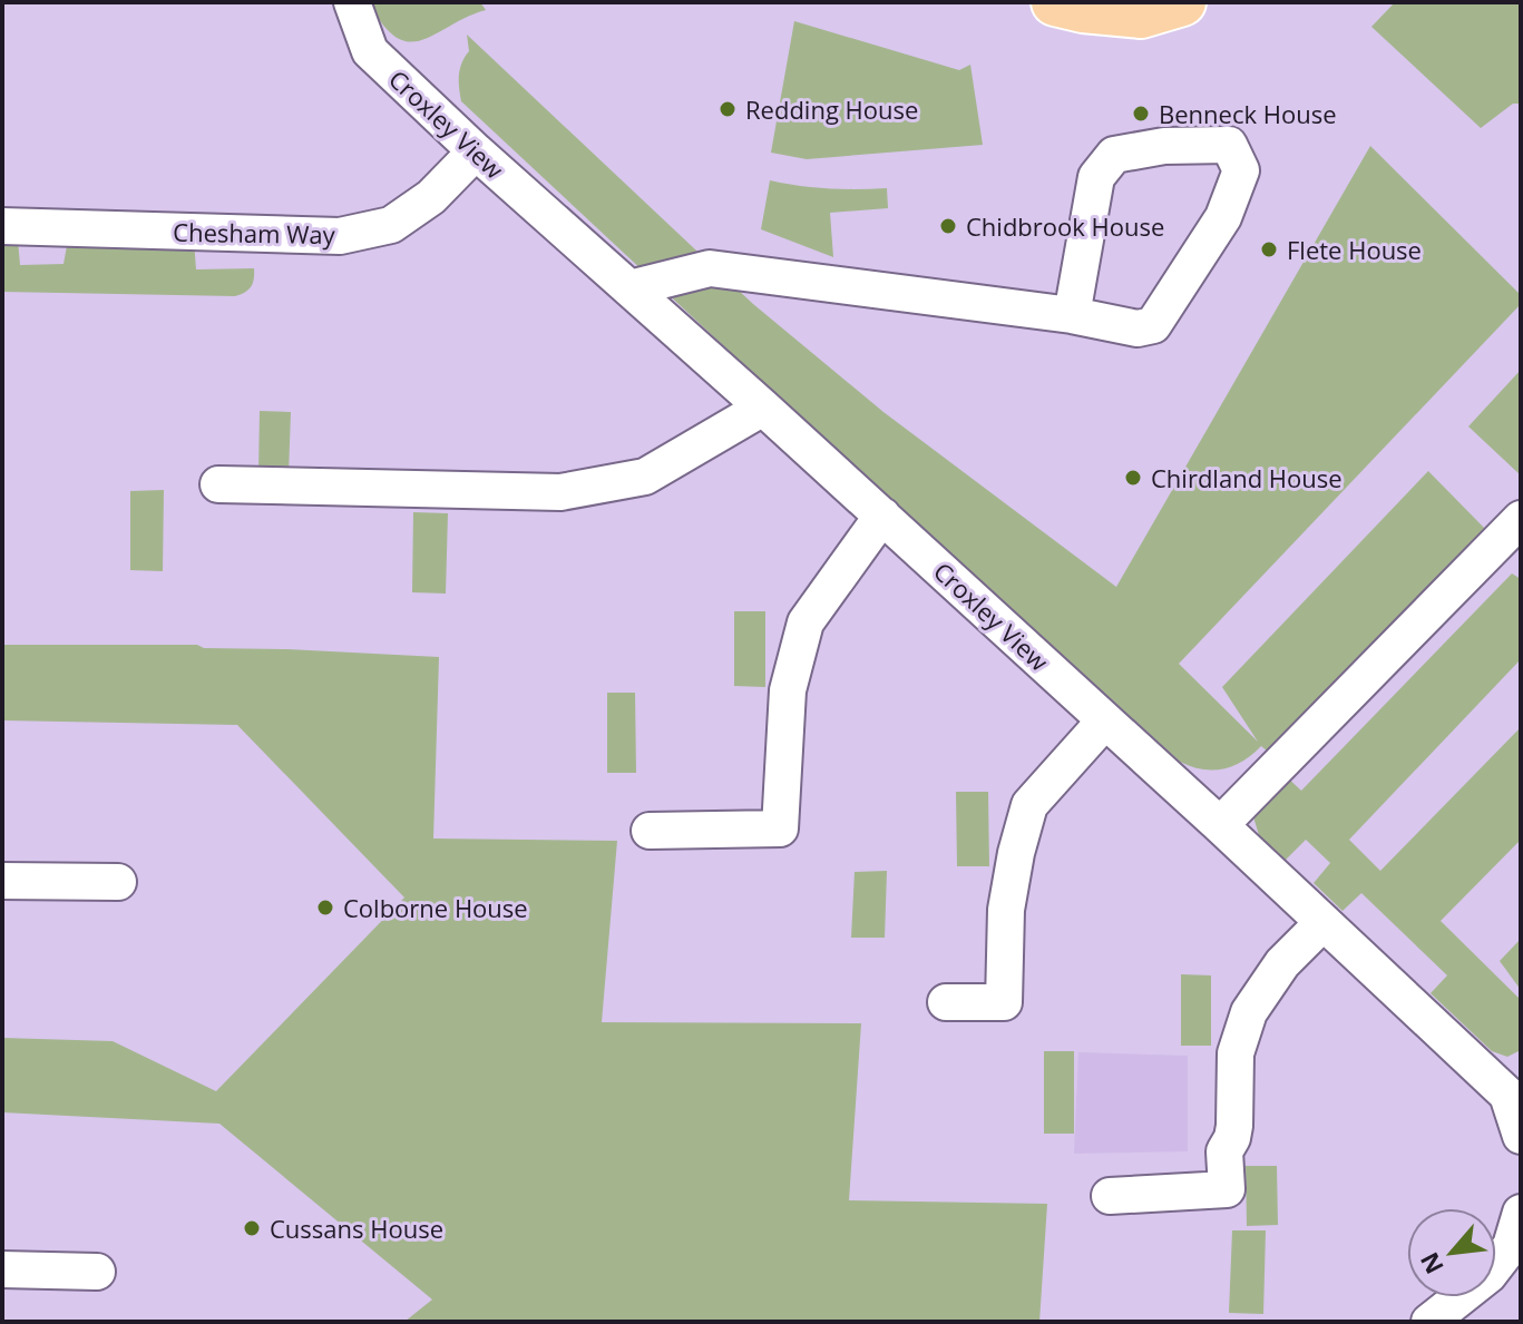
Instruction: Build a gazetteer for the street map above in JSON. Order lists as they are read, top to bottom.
{
  "streets": {
    "street": ["Croxley View", "Chesham Way"]
  },
  "crossings": [
    ["Croxley View", "Chesham Way"]
  ],
  "places": [
    "Redding House",
    "Benneck House",
    "Chidbrook House",
    "Flete House",
    "Chirdland House",
    "Colborne House",
    "Cussans House"
  ],
  "north": "bottom left"
}
